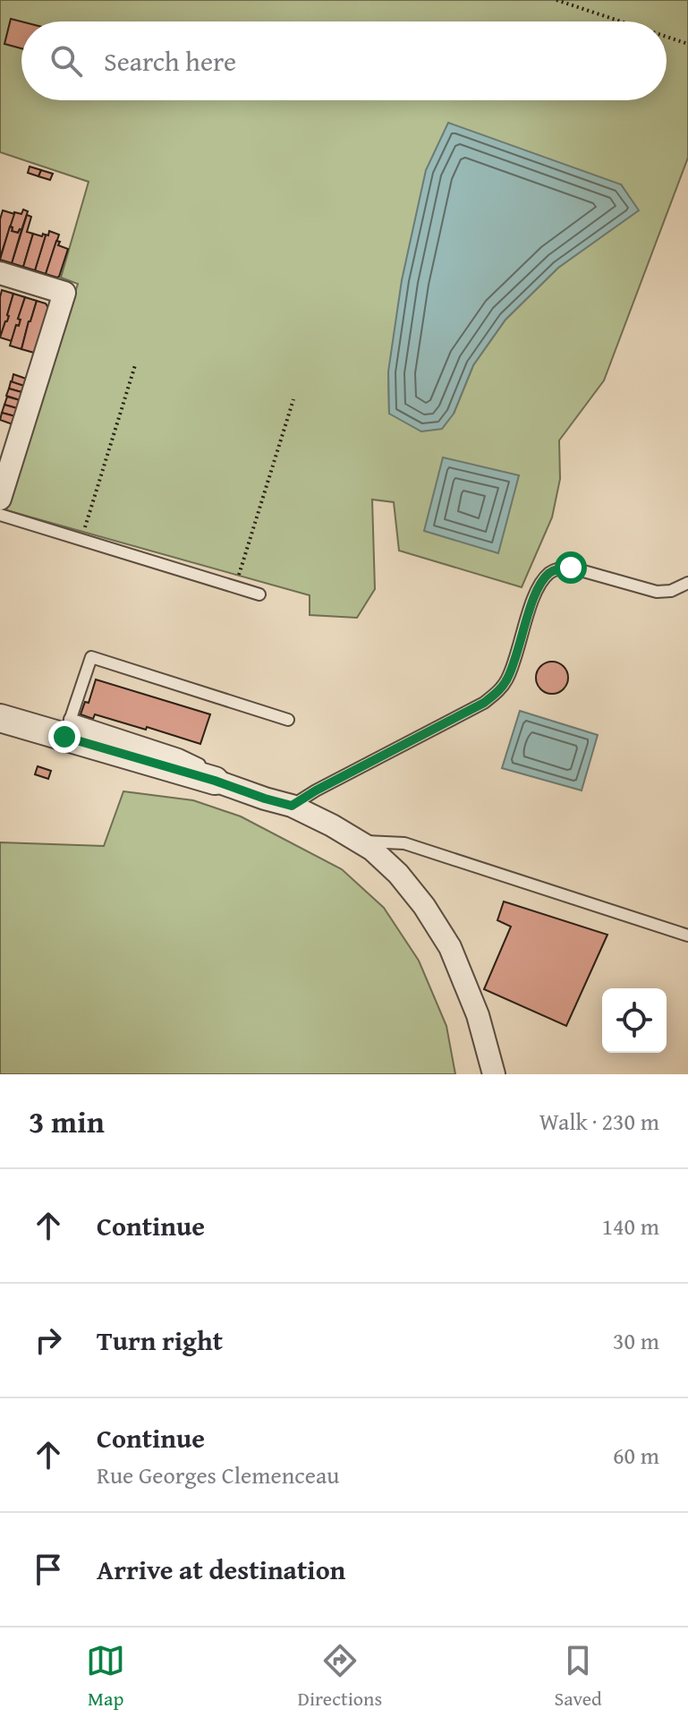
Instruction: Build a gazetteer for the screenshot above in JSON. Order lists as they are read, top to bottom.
{
  "page": {
    "search": "Search here",
    "heading": ["3 min", "Walk · 230 m"],
    "list": [
      ["Continue", "140 m"],
      ["Turn right", "30 m"],
      ["Continue", "Rue Georges Clemenceau", "60 m"],
      "Arrive at destination"
    ],
    "nav": ["Map", "Directions", "Saved"]
  }
}
